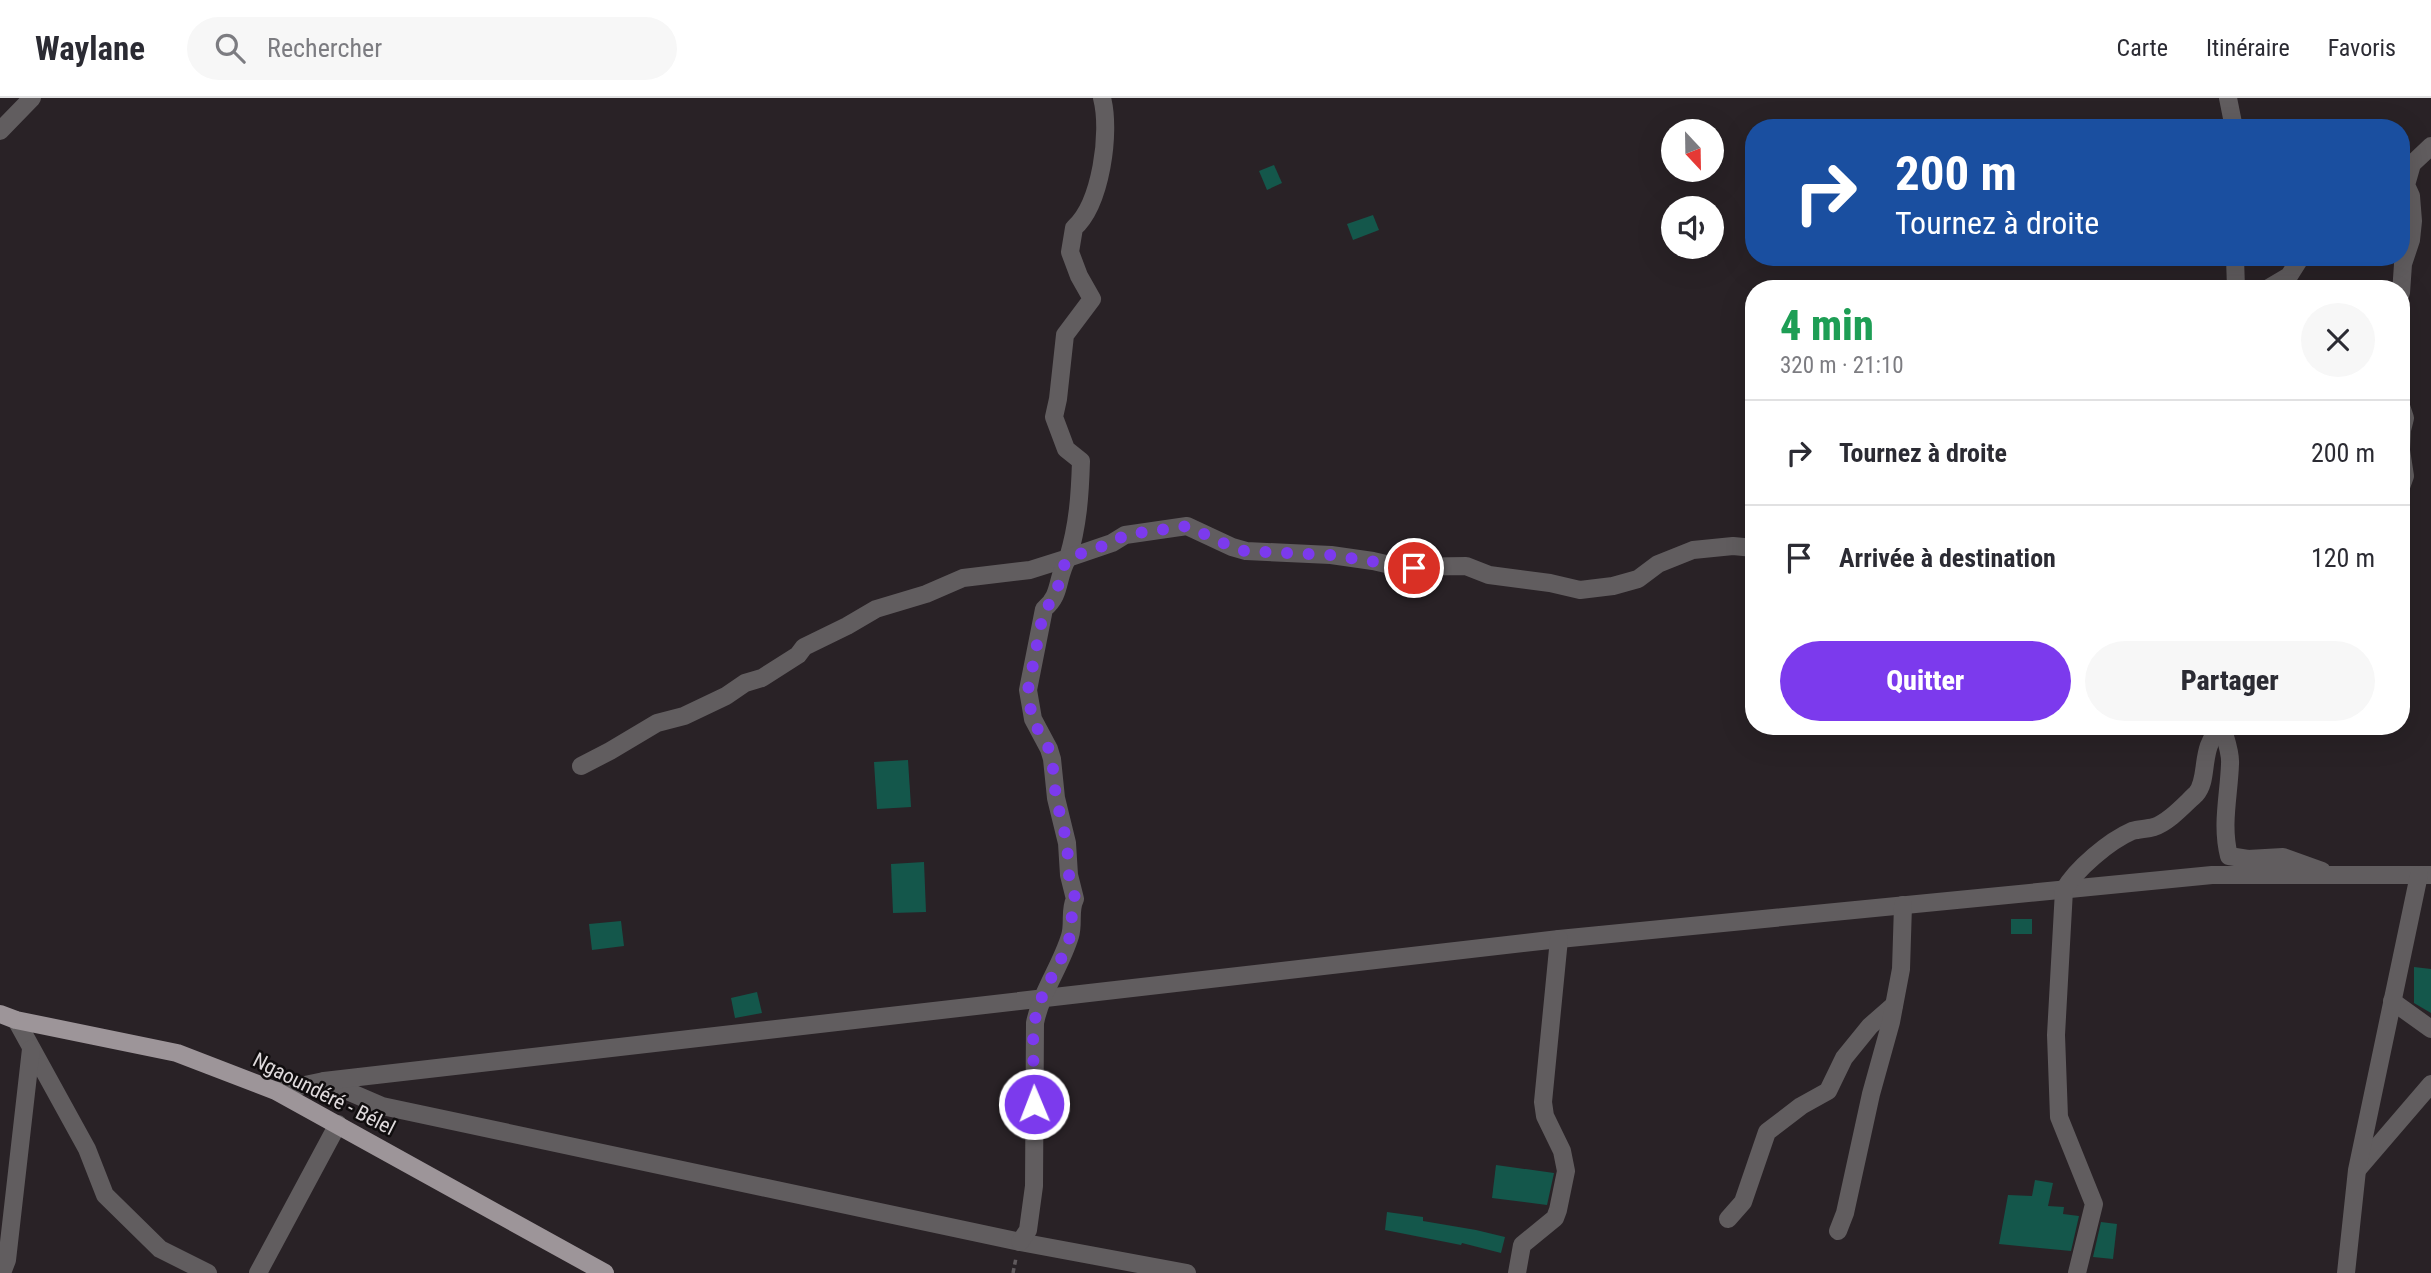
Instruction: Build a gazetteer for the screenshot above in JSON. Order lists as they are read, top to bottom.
{
  "streets": {
    "main road": ["Ngaoundéré - Bélel"]
  },
  "north": "bottom",
  "page": {
    "header": "Waylane",
    "search": "Rechercher",
    "nav": ["Carte", "Itinéraire", "Favoris"],
    "turn": ["200 m", "Tournez à droite"],
    "heading": ["4 min", "320 m · 21:10"],
    "list": [
      {
        "name": "Tournez à droite",
        "value": "200 m"
      },
      {
        "name": "Arrivée à destination",
        "value": "120 m"
      }
    ],
    "buttons": ["Quitter", "Partager"]
  }
}
